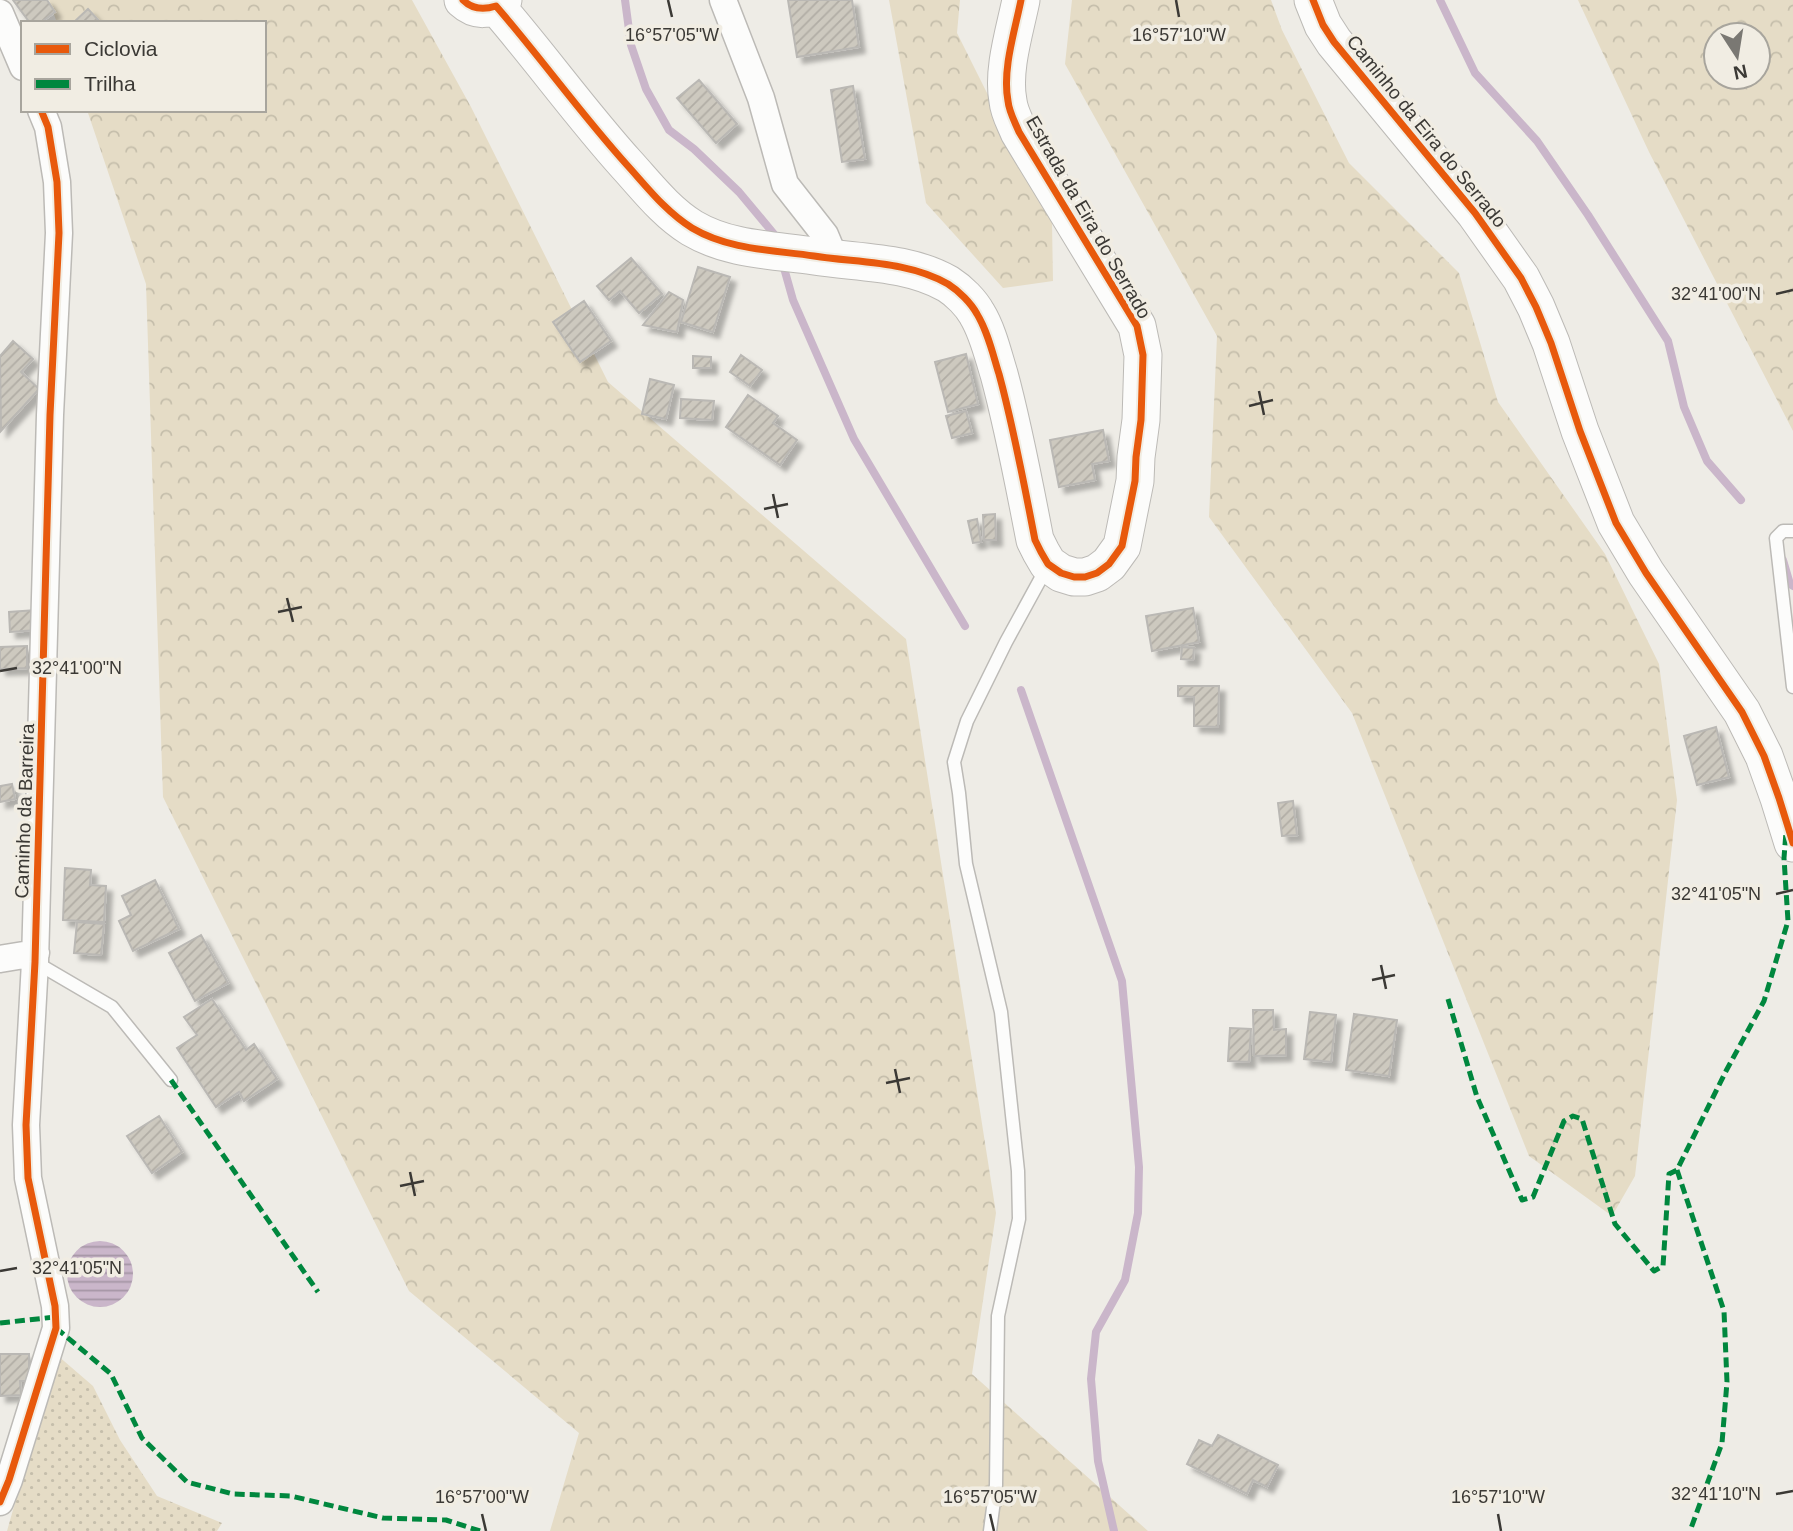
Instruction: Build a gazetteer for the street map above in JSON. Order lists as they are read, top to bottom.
{
  "streets": {
    "main road": ["Caminho da Eira do Serrado", "Estrada da Eira do Serrado"],
    "street": ["Caminho da Barreira"]
  },
  "legend": ["Ciclovia", "Trilha"],
  "north": "bottom",
  "coordinates": [
    "16°57'05\"W",
    "16°57'10\"W",
    "32°41'00\"N",
    "32°41'05\"N",
    "32°41'10\"N",
    "16°57'00\"W"
  ]
}
